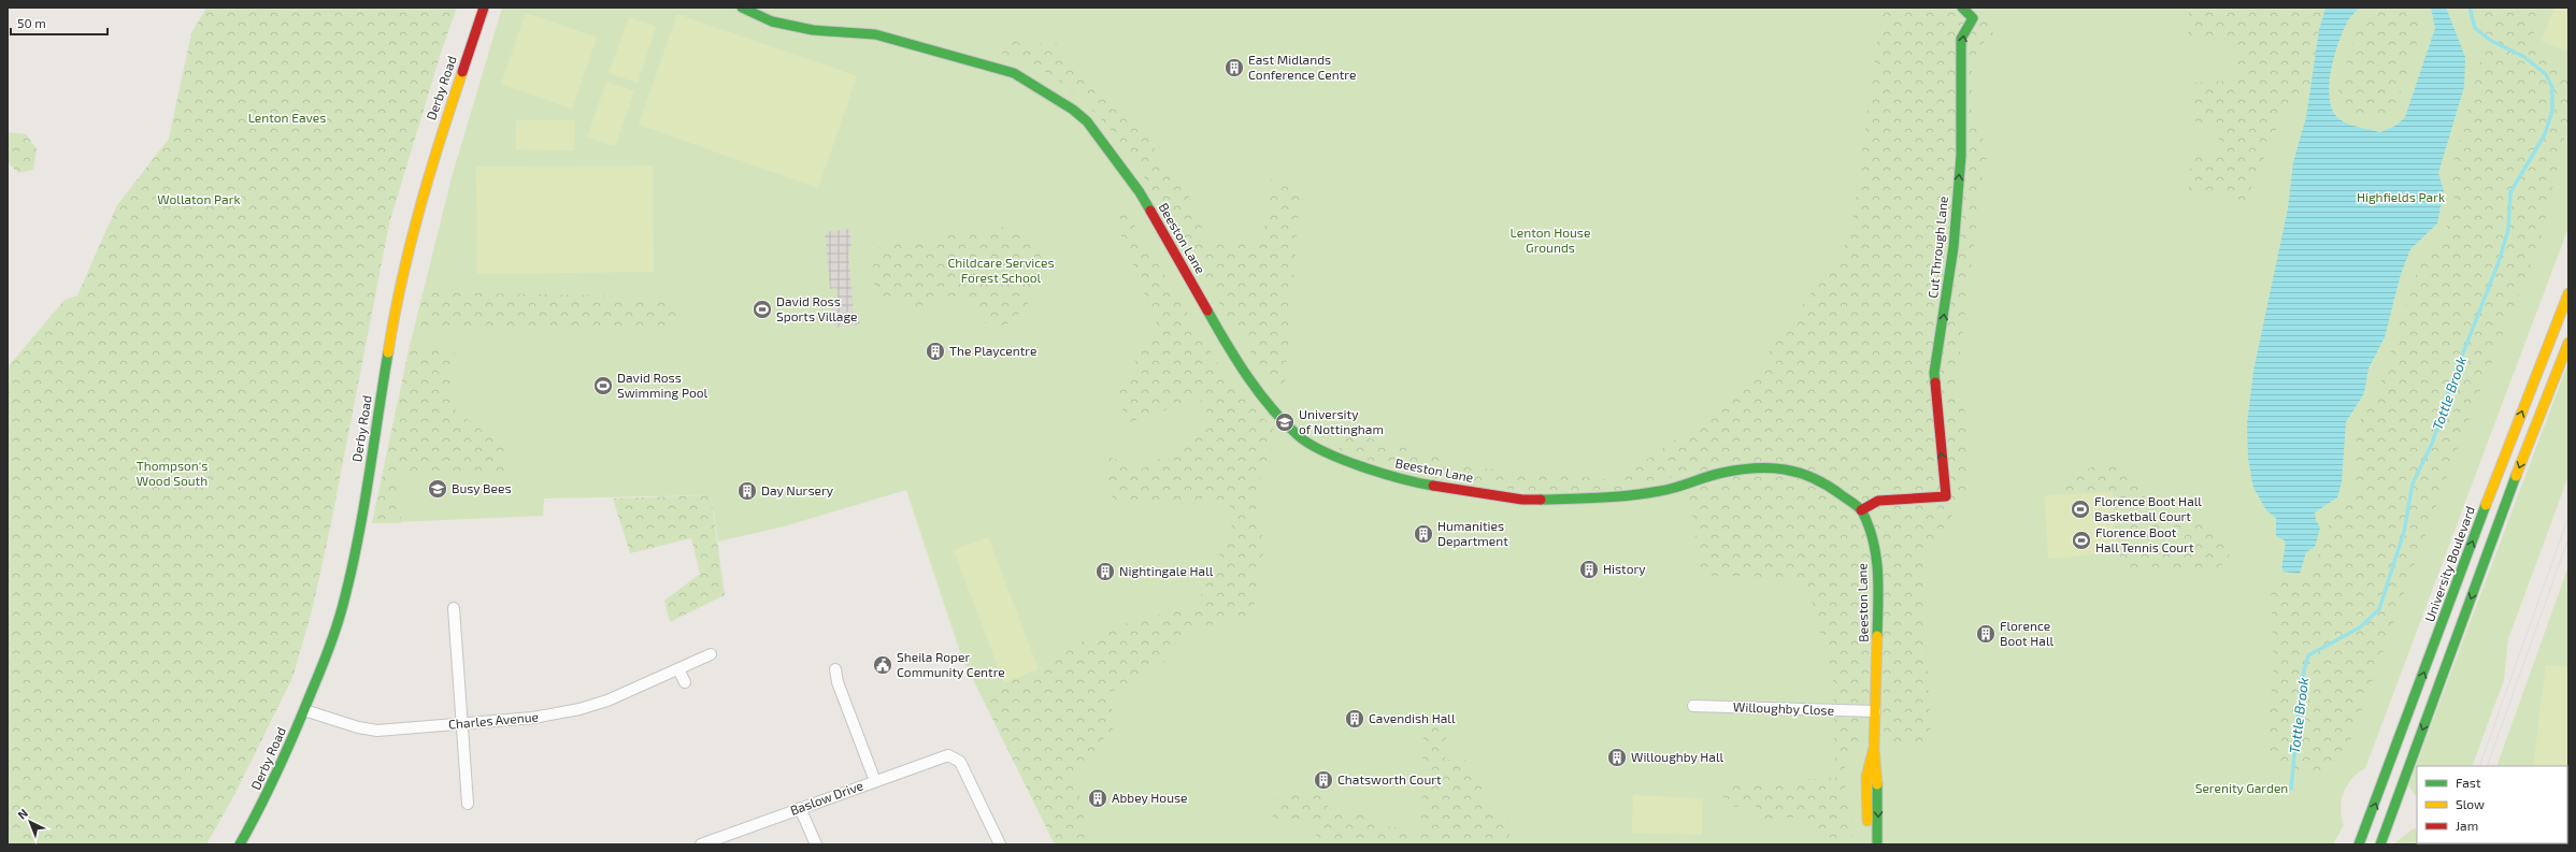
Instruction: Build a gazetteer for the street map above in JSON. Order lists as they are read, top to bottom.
{
  "streets": {
    "main road": [
      "Derby Road",
      "Beeston Lane",
      "Cut Through Lane",
      "University Boulevard"
    ],
    "street": ["Willoughby Close", "Charles Avenue", "Baslow Drive"]
  },
  "crossings": [
    ["Derby Road", "Charles Avenue"],
    ["Beeston Lane", "Cut Through Lane"],
    ["Beeston Lane", "Willoughby Close"]
  ],
  "one_way": ["Cut Through Lane"],
  "water": ["Tottle Brook"],
  "parks": [
    "Lenton Eaves",
    "Highfields Park",
    "Wollaton Park",
    "Lenton House Grounds",
    "Childcare Services Forest School",
    "Thompson's Wood South",
    "Serenity Garden"
  ],
  "places": {
    "building": [
      "East Midlands Conference Centre",
      "The Playcentre",
      "Day Nursery",
      "Humanities Department",
      "History",
      "Nightingale Hall",
      "Florence Boot Hall",
      "Cavendish Hall",
      "Willoughby Hall",
      "Chatsworth Court",
      "Abbey House"
    ],
    "sports": [
      "David Ross Sports Village",
      "David Ross Swimming Pool",
      "Florence Boot Hall Basketball Court",
      "Florence Boot Hall Tennis Court"
    ],
    "school or university": ["University of Nottingham", "Busy Bees"],
    "public building": ["Sheila Roper Community Centre"]
  },
  "legend": ["Fast", "Slow", "Jam"],
  "scale_bar": "50 m",
  "north": "top left"
}
